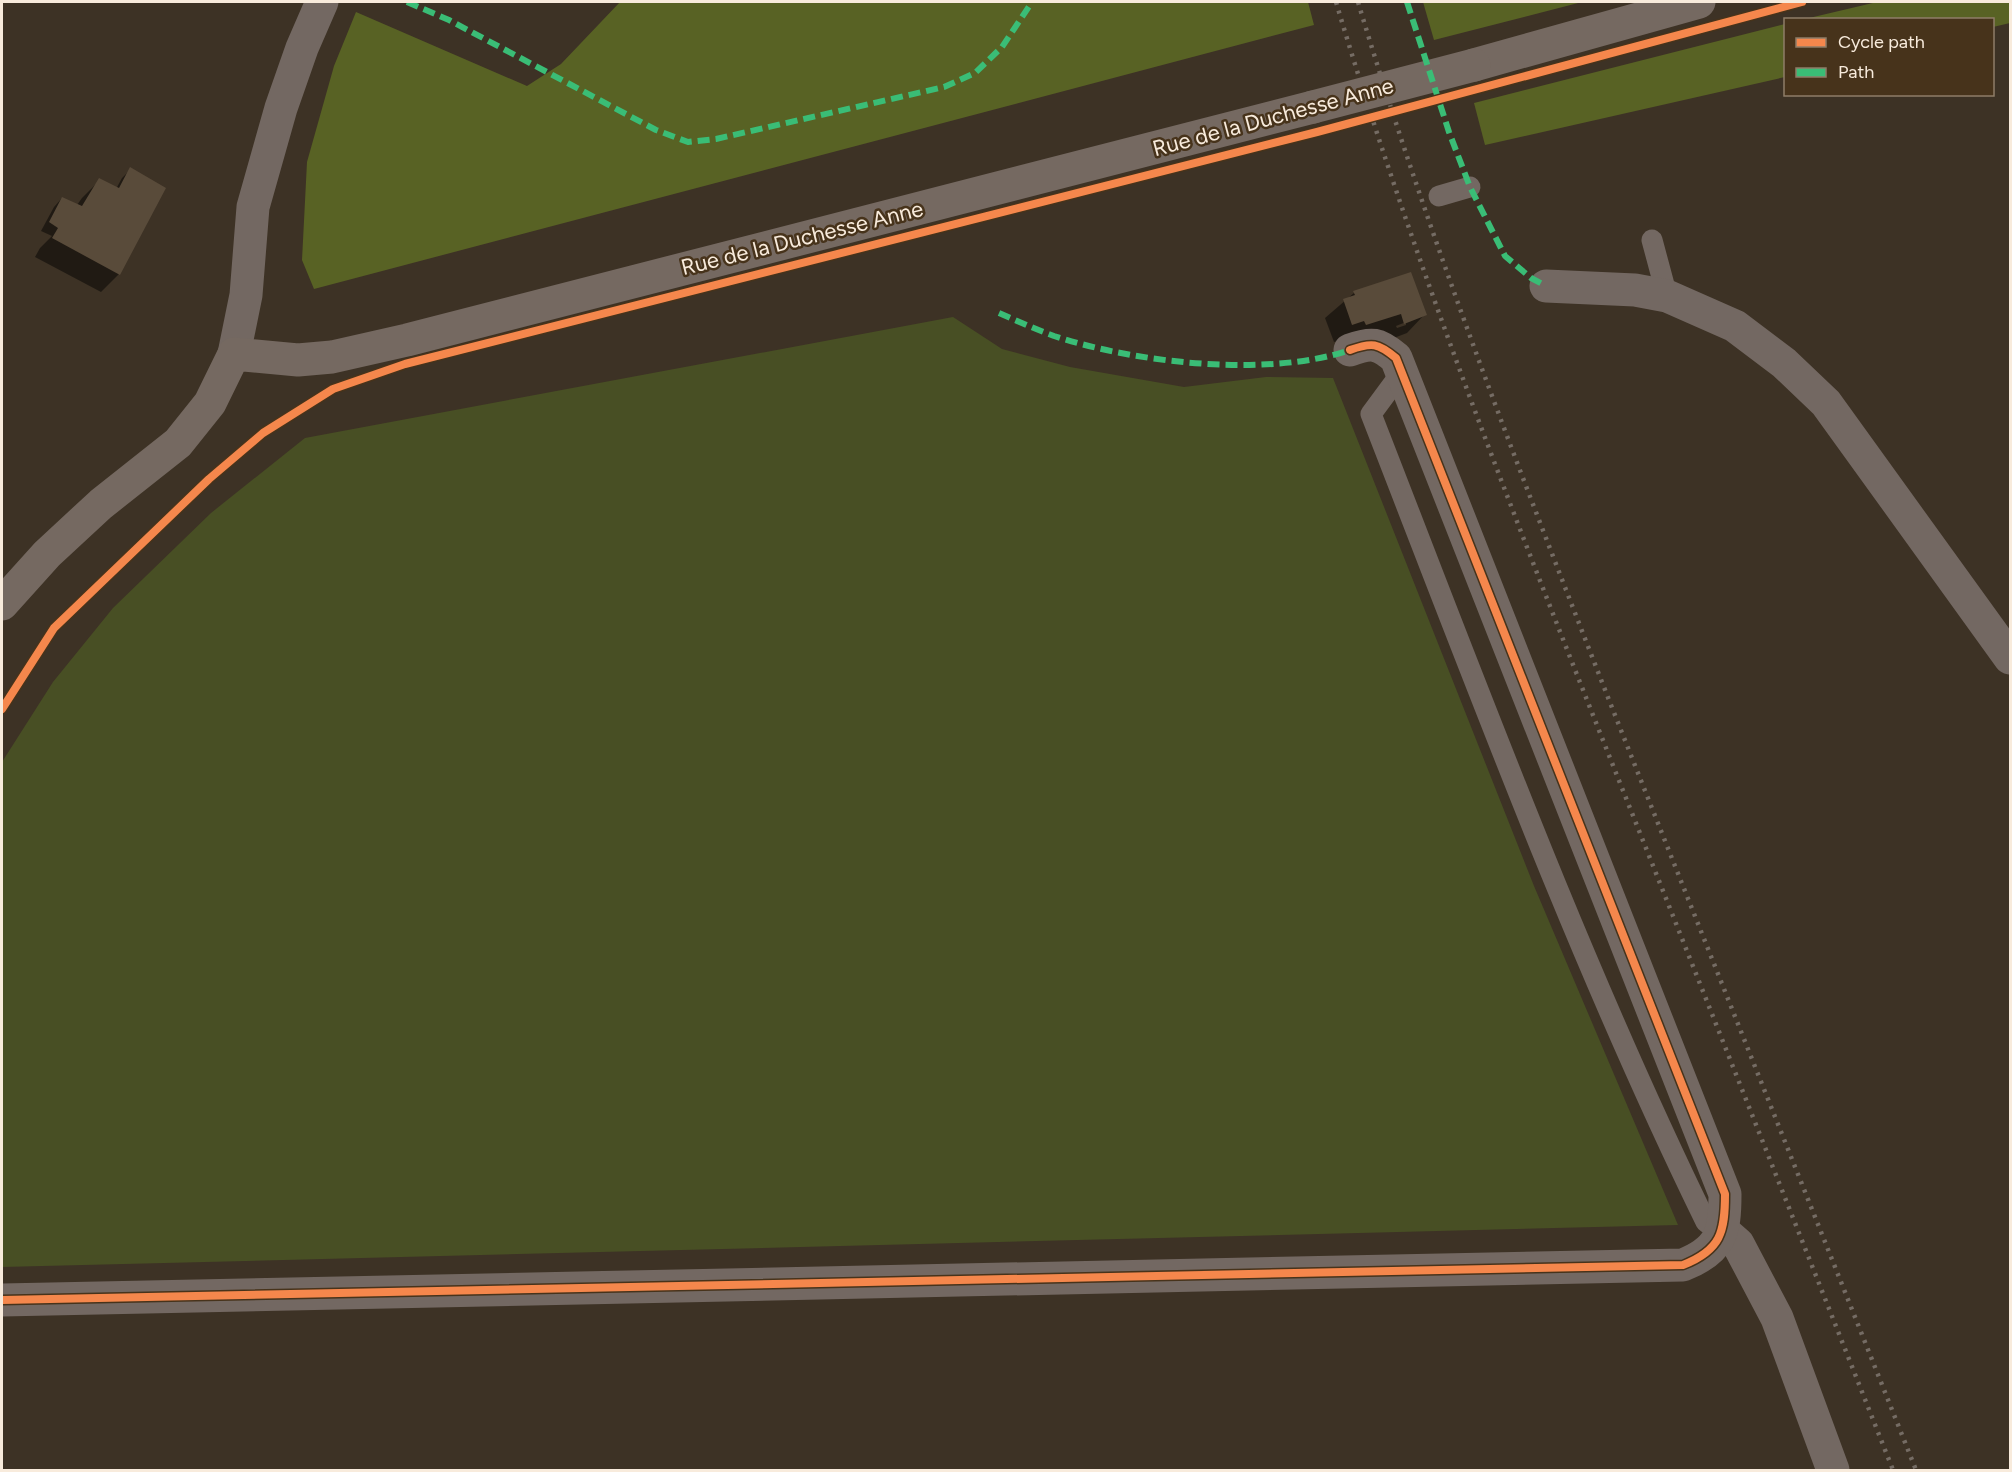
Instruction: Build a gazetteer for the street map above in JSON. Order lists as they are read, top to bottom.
{
  "streets": {
    "street": ["Rue de la Duchesse Anne"]
  },
  "legend": ["Cycle path", "Path"]
}
